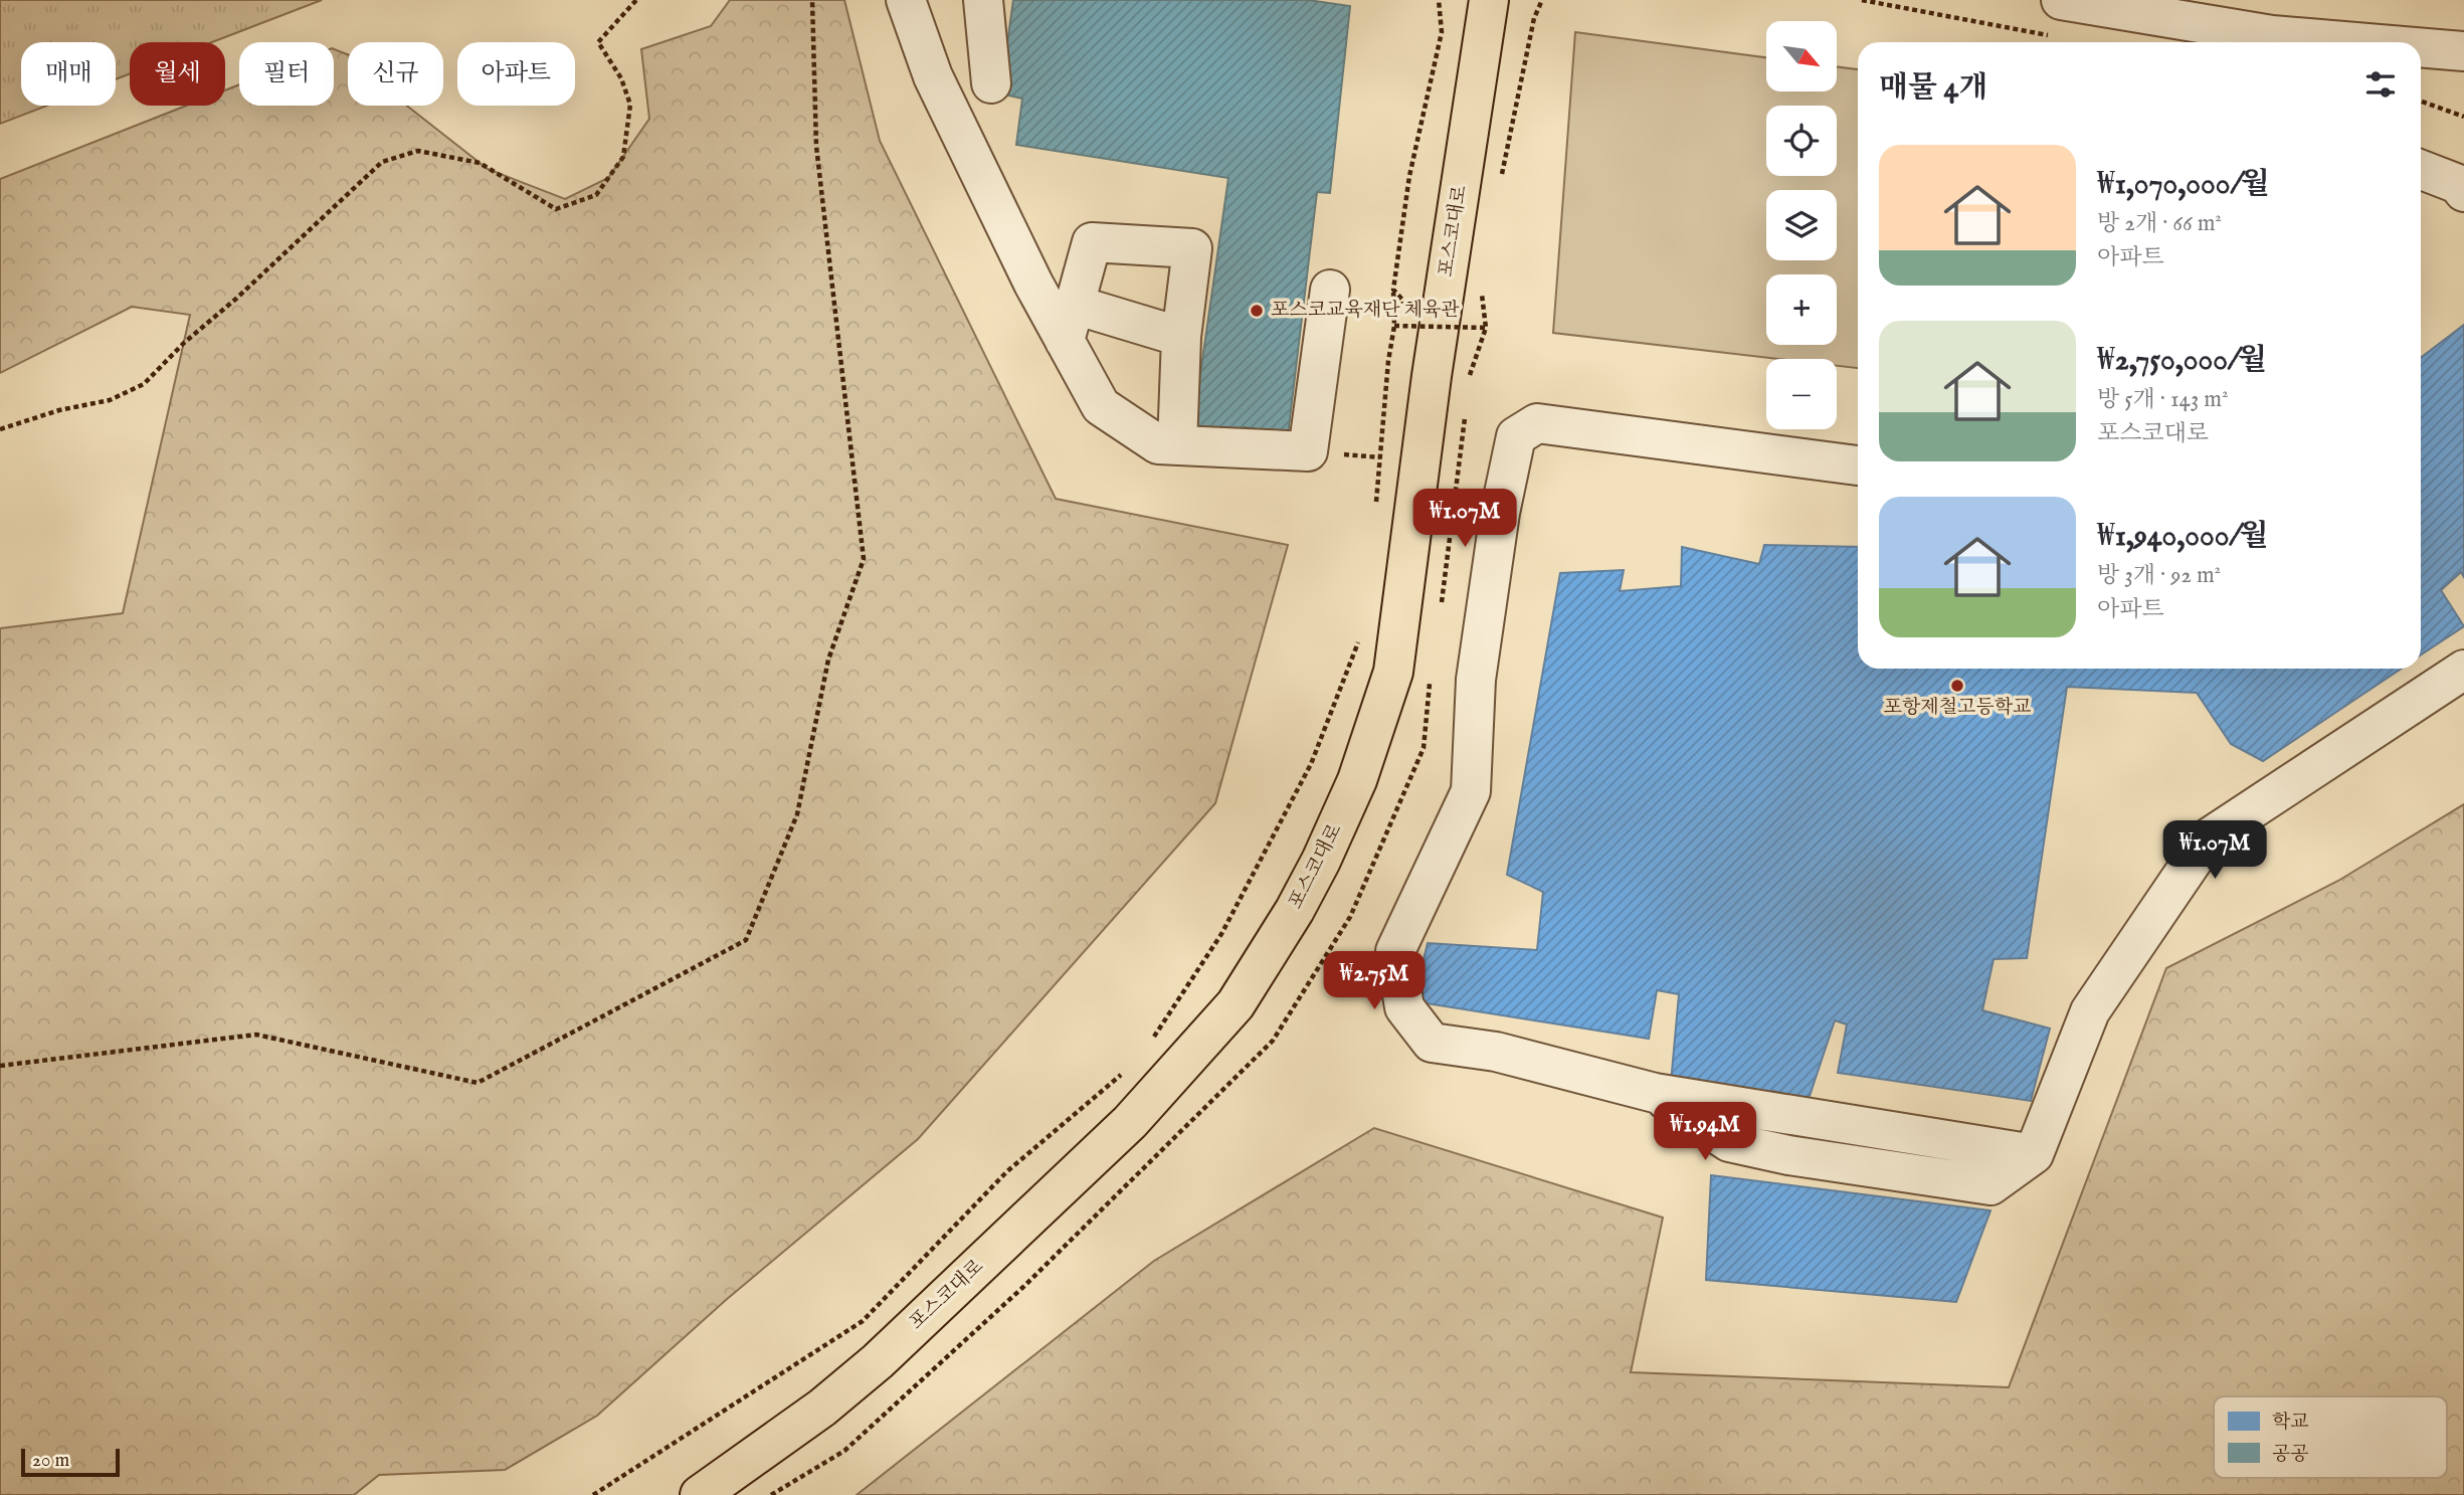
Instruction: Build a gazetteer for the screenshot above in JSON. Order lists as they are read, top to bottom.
{
  "streets": {
    "main road": ["포스코대로"]
  },
  "places": ["포스코교육재단 체육관", "포항제철고등학교"],
  "legend": ["학교", "공공"],
  "scale_bar": "20 m",
  "north": "bottom right",
  "page": {
    "map_buttons": ["+", "−"],
    "chip": [
      "매매",
      "월세",
      "필터",
      "신규",
      "아파트"
    ],
    "heading": "매물 4개",
    "list": [
      {
        "name": "₩1,070,000/월",
        "note": "방 2개 · 66 m² · 아파트"
      },
      {
        "name": "₩2,750,000/월",
        "note": "방 5개 · 143 m² · 포스코대로"
      },
      {
        "name": "₩1,940,000/월",
        "note": "방 3개 · 92 m² · 아파트"
      }
    ],
    "price": [
      "₩1.07M",
      "₩1.07M",
      "₩2.75M",
      "₩1.94M"
    ],
    "scale": "20 m"
  }
}
